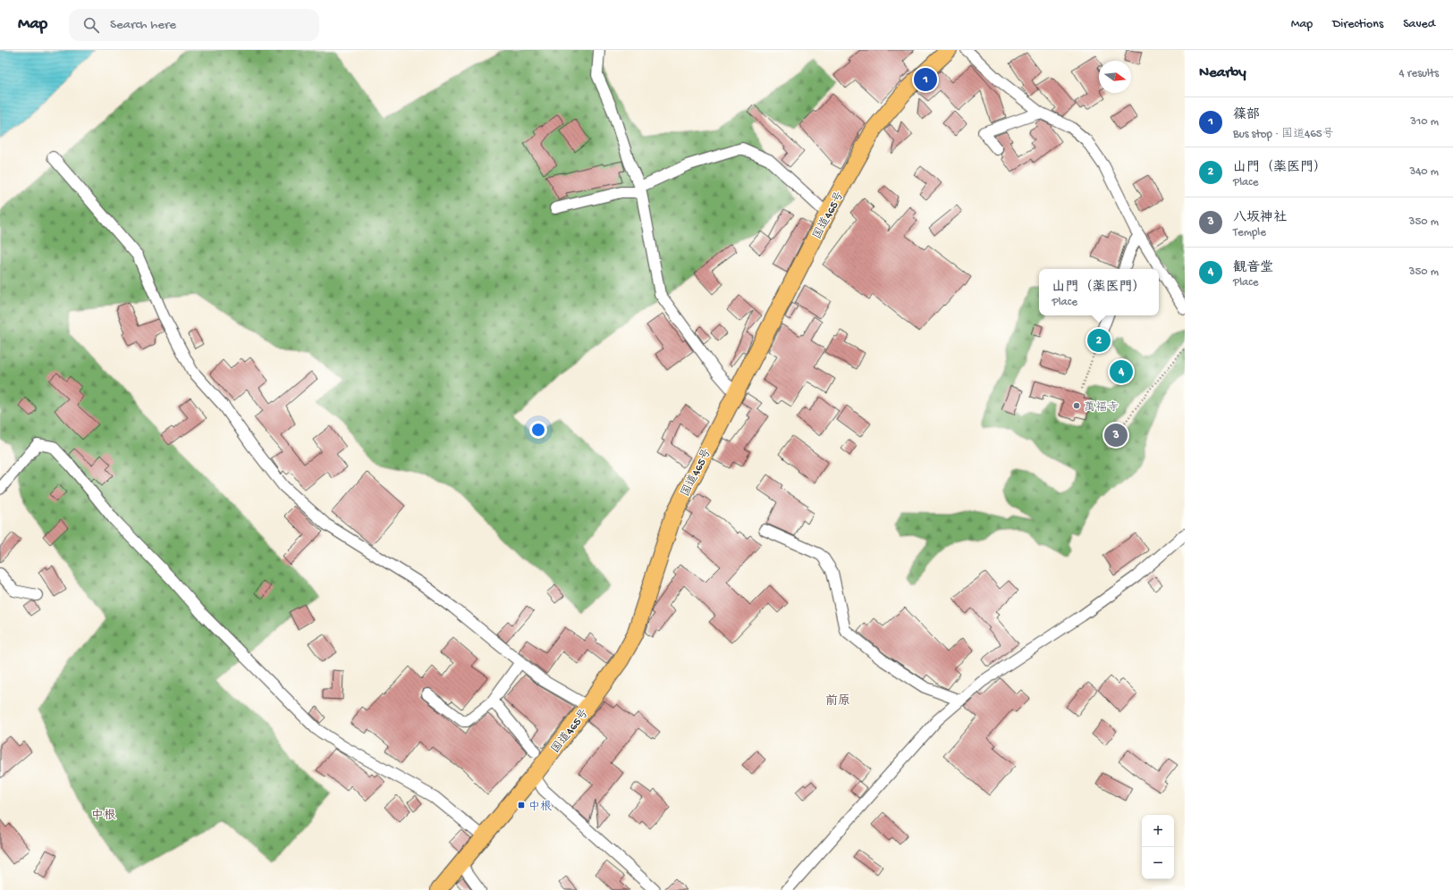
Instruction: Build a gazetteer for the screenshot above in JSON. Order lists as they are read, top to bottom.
{
  "streets": {
    "highway": ["国道465号"]
  },
  "districts": ["前原", "中根"],
  "places": {
    "other": ["萬福寺"],
    "transit": ["中根"]
  },
  "north": "right",
  "page": {
    "header": "Map",
    "search": "Search here",
    "nav": ["Map", "Directions", "Saved"],
    "heading": ["Nearby", "4 results"],
    "pins": [
      "1",
      "2",
      "4",
      "3"
    ],
    "list": [
      {
        "mark": "1",
        "name": "篠部",
        "note": "Bus stop · 国道465号",
        "value": "310 m"
      },
      {
        "mark": "2",
        "name": "山門（薬医門）",
        "note": "Place",
        "value": "340 m"
      },
      {
        "mark": "3",
        "name": "八坂神社",
        "note": "Temple",
        "value": "350 m"
      },
      {
        "mark": "4",
        "name": "観音堂",
        "note": "Place",
        "value": "350 m"
      }
    ],
    "popup": ["山門（薬医門）", "Place"],
    "map_buttons": ["+", "−"]
  }
}
